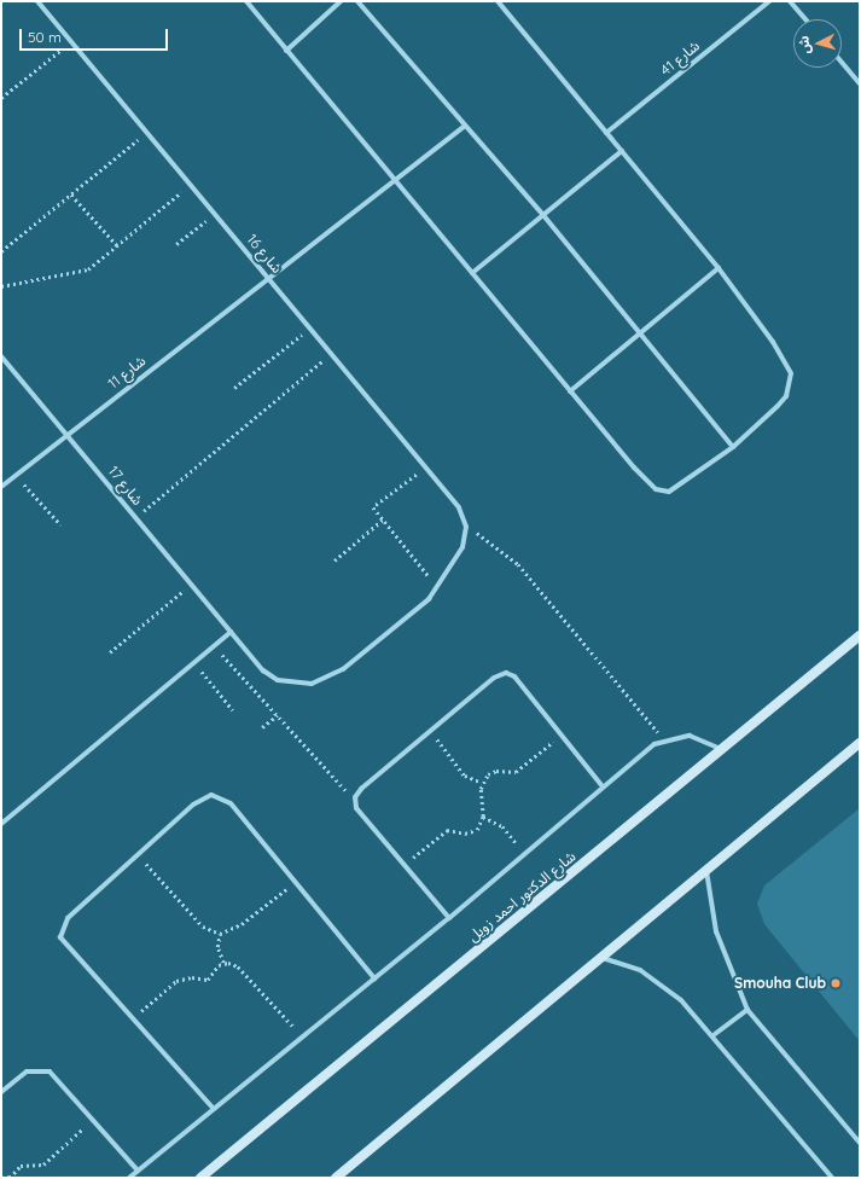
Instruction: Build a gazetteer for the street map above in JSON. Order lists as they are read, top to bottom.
{
  "streets": {
    "street": [
      "شارع 41",
      "شارع 16",
      "شارع 11",
      "شارع 17",
      "شارع الدكتور احمد زويل"
    ]
  },
  "crossings": [
    ["شارع 16", "شارع 11"],
    ["شارع 16", "شارع 17"],
    ["شارع 11", "شارع 17"]
  ],
  "places": ["Smouha Club"],
  "scale_bar": "50 m",
  "north": "left"
}
